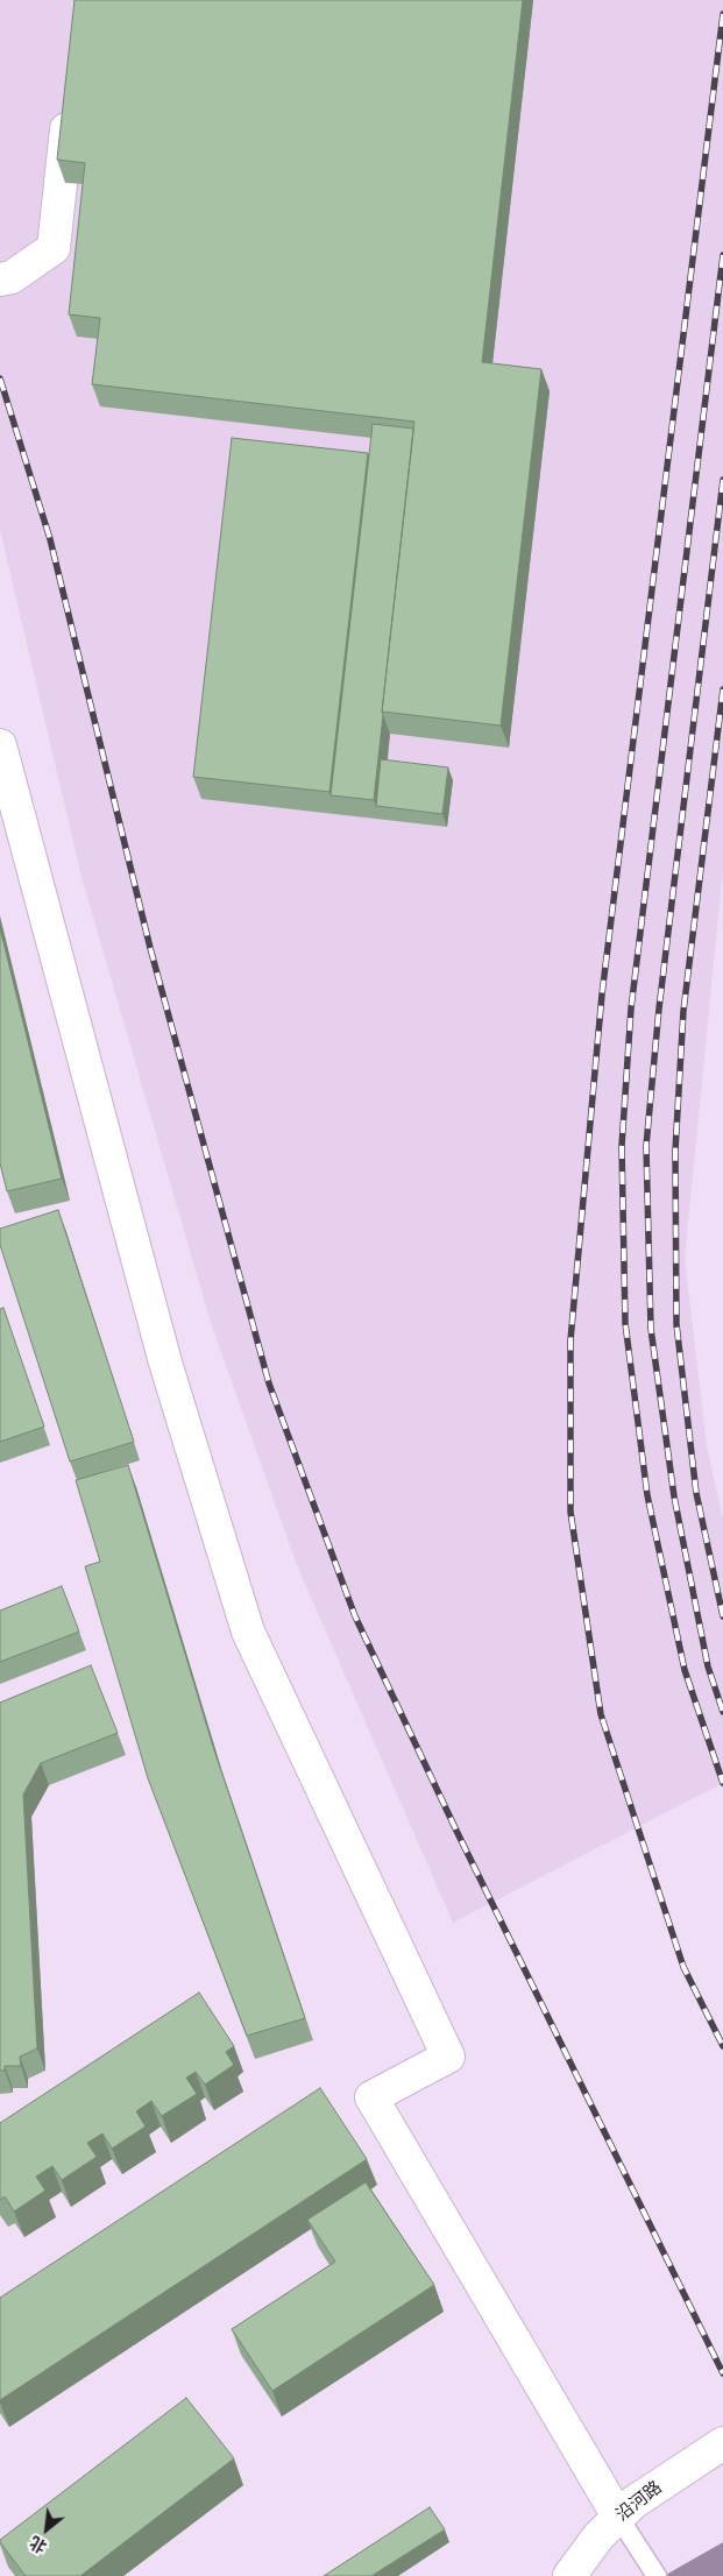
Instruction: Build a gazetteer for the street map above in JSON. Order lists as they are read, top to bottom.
{
  "streets": {
    "street": ["沿河路"]
  },
  "north": "bottom left"
}
